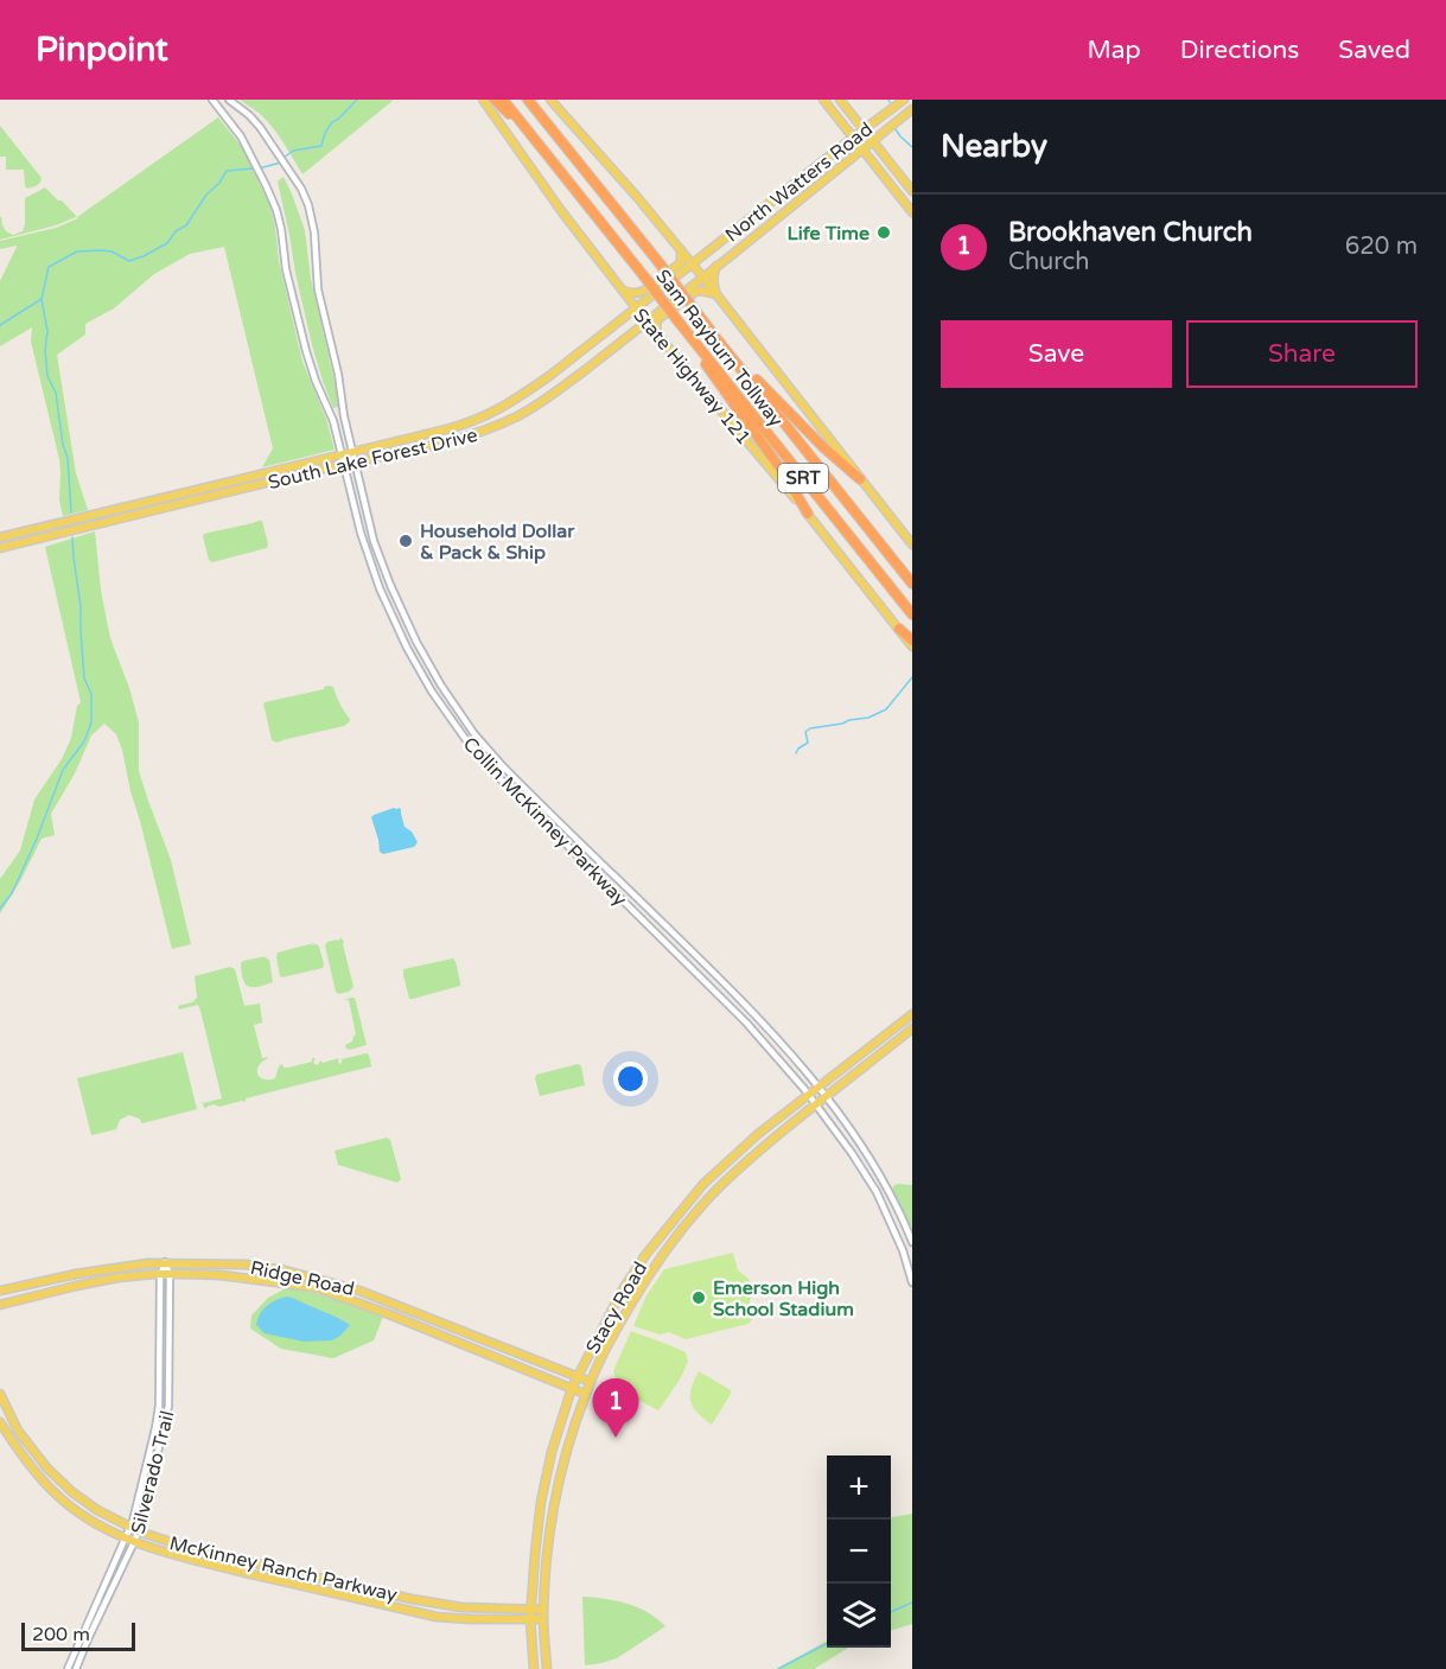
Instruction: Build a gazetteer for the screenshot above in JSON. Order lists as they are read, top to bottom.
{
  "streets": {
    "highway": ["Sam Rayburn Tollway", "SRT"],
    "main road": [
      "North Watters Road",
      "State Highway 121",
      "South Lake Forest Drive",
      "Ridge Road",
      "Stacy Road",
      "McKinney Ranch Parkway"
    ],
    "street": ["Collin McKinney Parkway", "Silverado Trail"]
  },
  "crossings": [
    ["North Watters Road", "South Lake Forest Drive"],
    ["State Highway 121", "South Lake Forest Drive"],
    ["South Lake Forest Drive", "Collin McKinney Parkway"],
    ["Collin McKinney Parkway", "Stacy Road"],
    ["Ridge Road", "Stacy Road"],
    ["Ridge Road", "Silverado Trail"],
    ["Stacy Road", "McKinney Ranch Parkway"],
    ["Silverado Trail", "McKinney Ranch Parkway"]
  ],
  "places": ["Life Time", "Household Dollar & Pack & Ship", "Emerson High School Stadium"],
  "scale_bar": "200 m",
  "page": {
    "header": "Pinpoint",
    "nav": ["Map", "Directions", "Saved"],
    "heading": "Nearby",
    "list": [
      {
        "mark": "1",
        "name": "Brookhaven Church",
        "note": "Church",
        "value": "620 m"
      }
    ],
    "buttons": ["Save", "Share"],
    "pins": "1",
    "map_buttons": ["+", "−"],
    "scale": "200 m"
  }
}
